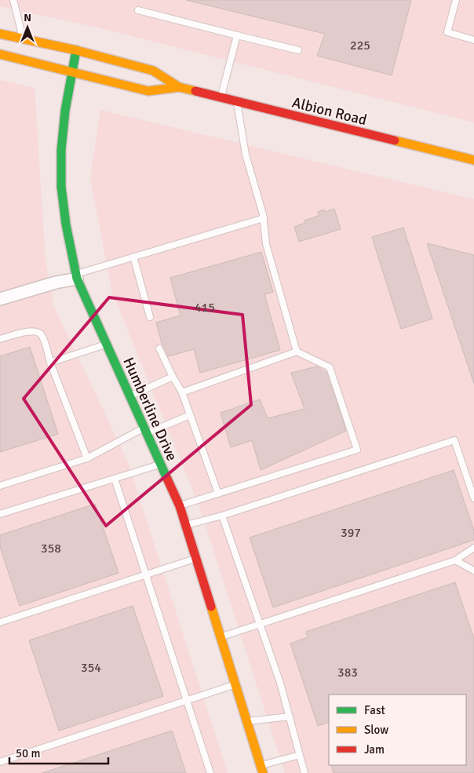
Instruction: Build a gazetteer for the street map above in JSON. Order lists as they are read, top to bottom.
{
  "streets": {
    "street": ["Albion Road", "Humberline Drive"]
  },
  "crossings": [
    ["Albion Road", "Humberline Drive"]
  ],
  "house_numbers": [
    "225",
    "415",
    "397",
    "358",
    "354",
    "383"
  ],
  "legend": ["Fast", "Slow", "Jam"],
  "scale_bar": "50 m",
  "north": "top"
}
